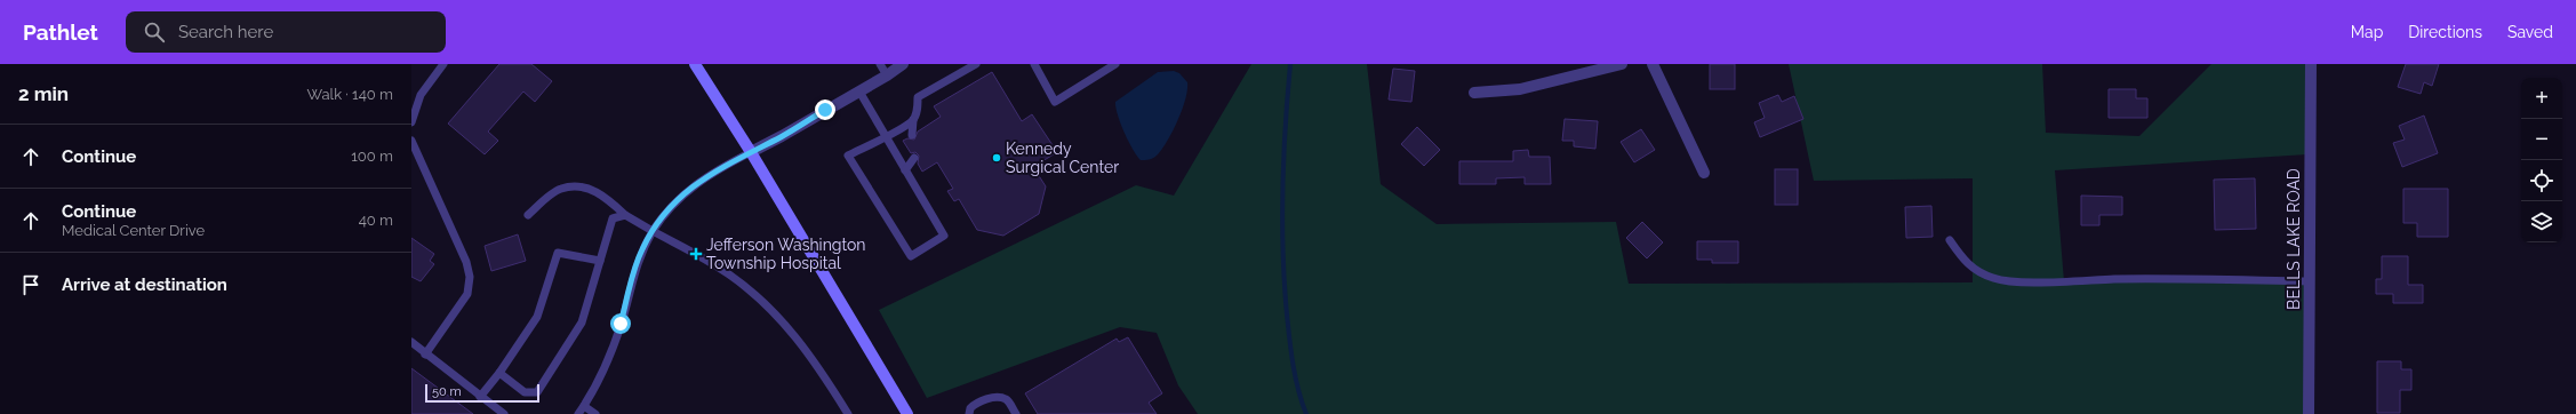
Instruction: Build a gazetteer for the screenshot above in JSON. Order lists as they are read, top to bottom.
{
  "streets": {
    "street": ["BELLS LAKE ROAD"]
  },
  "places": {
    "other": ["Kennedy Surgical Center"],
    "health": ["Jefferson Washington Township Hospital"]
  },
  "scale_bar": "50 m",
  "page": {
    "header": "Pathlet",
    "search": "Search here",
    "nav": ["Map", "Directions", "Saved"],
    "heading": ["2 min", "Walk · 140 m"],
    "map_buttons": ["+", "−"],
    "list": [
      ["Continue", "100 m"],
      ["Continue", "Medical Center Drive", "40 m"],
      "Arrive at destination"
    ],
    "scale": "50 m"
  }
}
